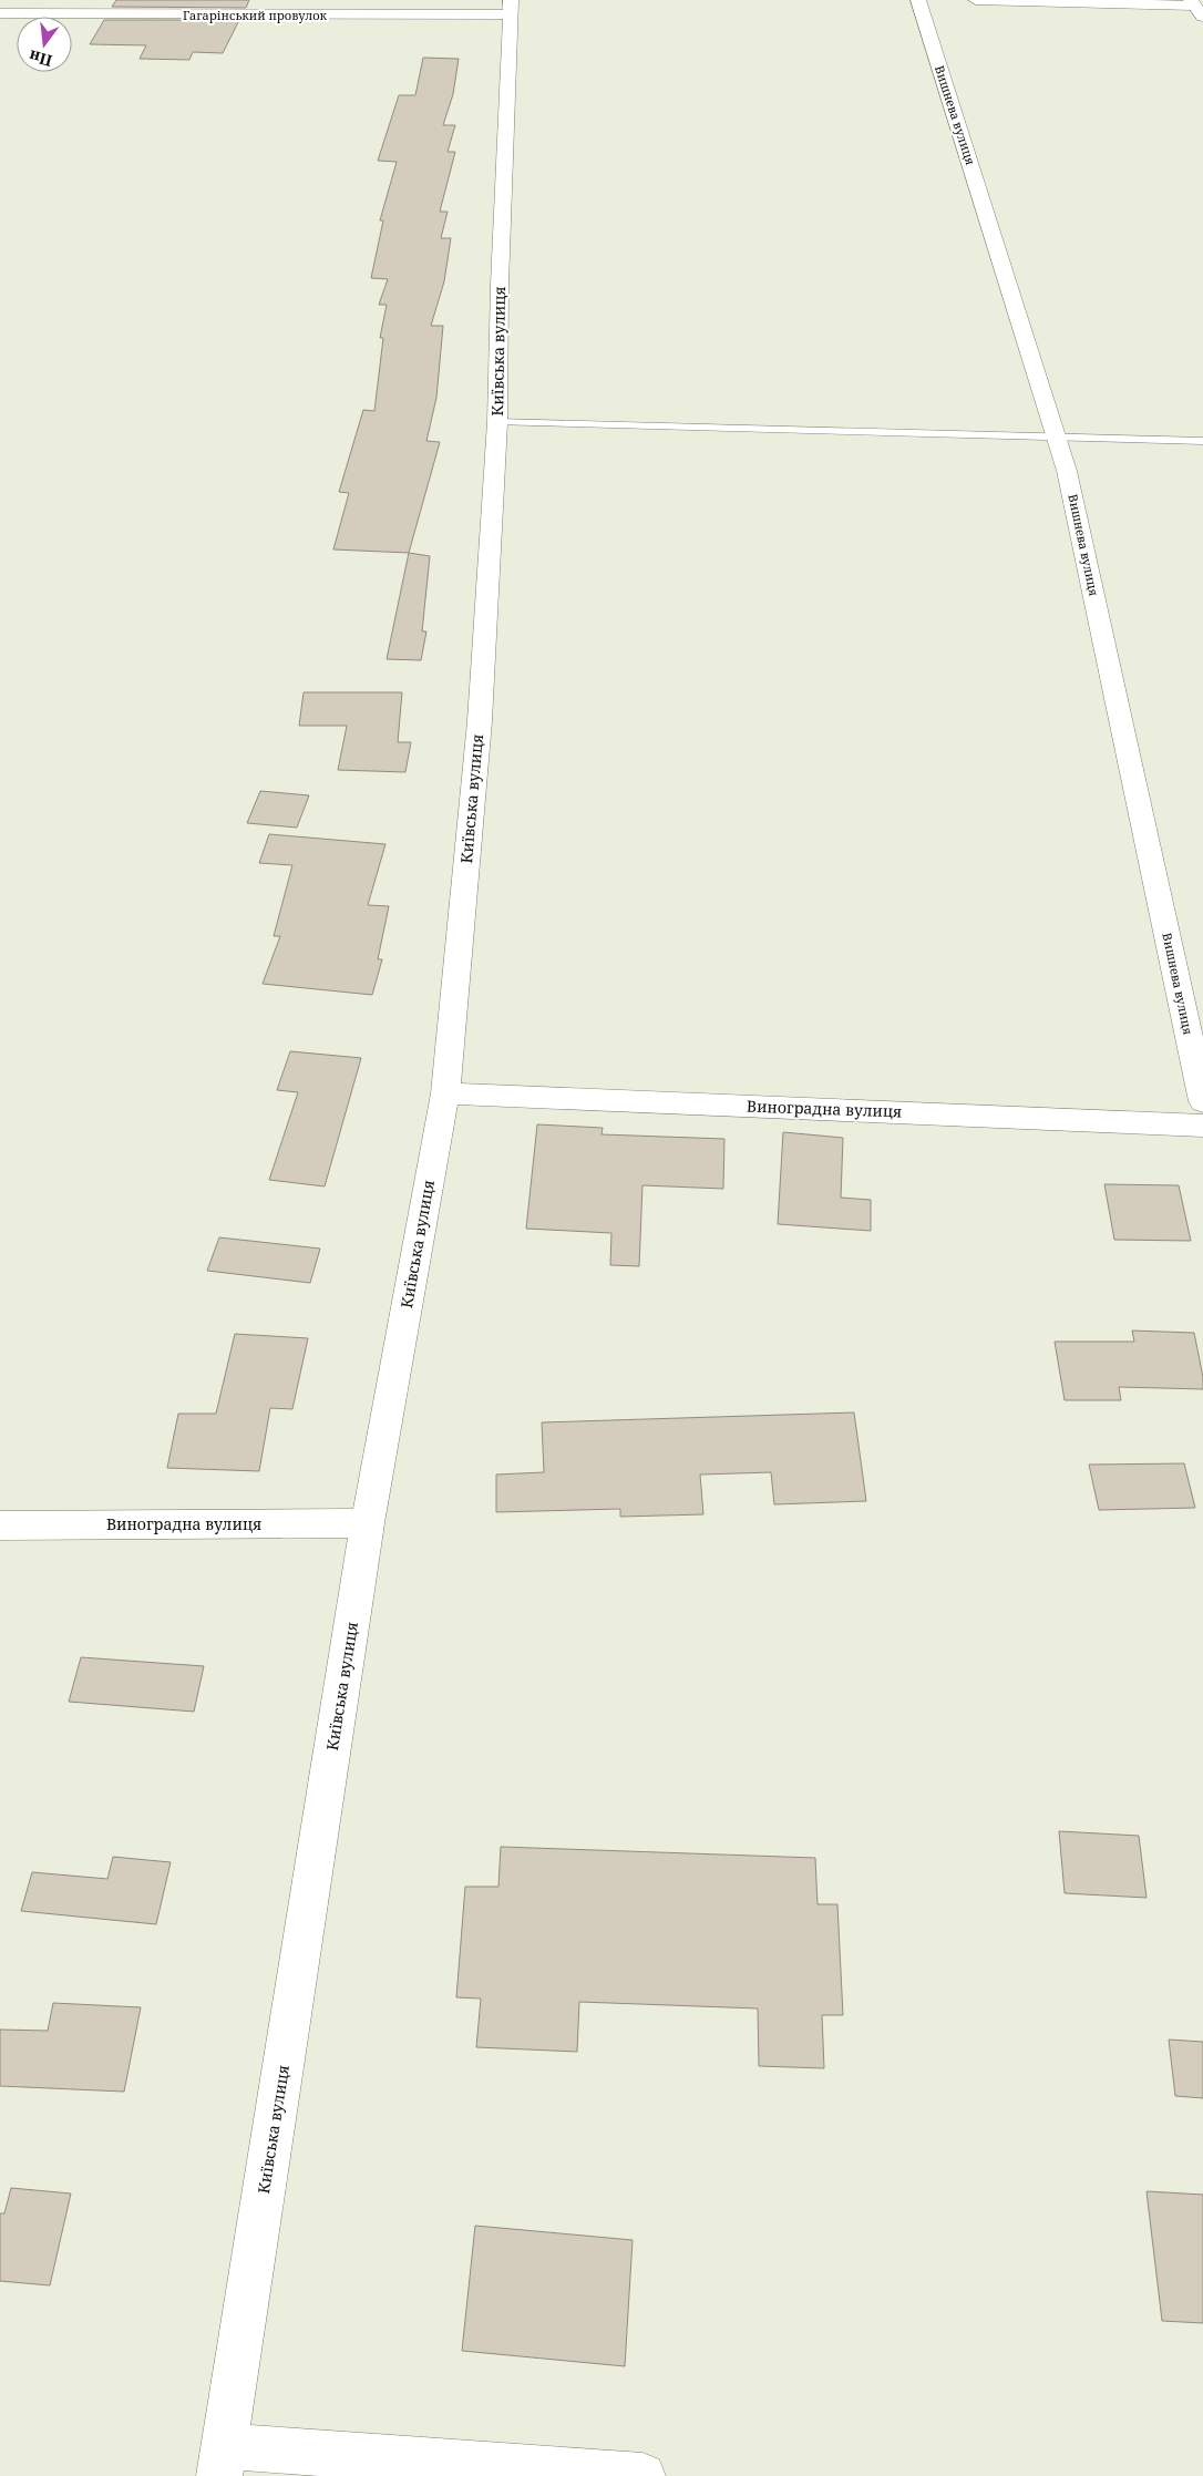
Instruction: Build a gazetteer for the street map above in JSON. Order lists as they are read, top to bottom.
{
  "streets": {
    "street": [
      "Гагарінський провулок",
      "Вишнева вулиця",
      "Київська вулиця",
      "Виноградна вулиця"
    ]
  },
  "crossings": [
    ["Гагарінський провулок", "Київська вулиця"],
    ["Київська вулиця", "Виноградна вулиця"]
  ],
  "north": "bottom"
}
